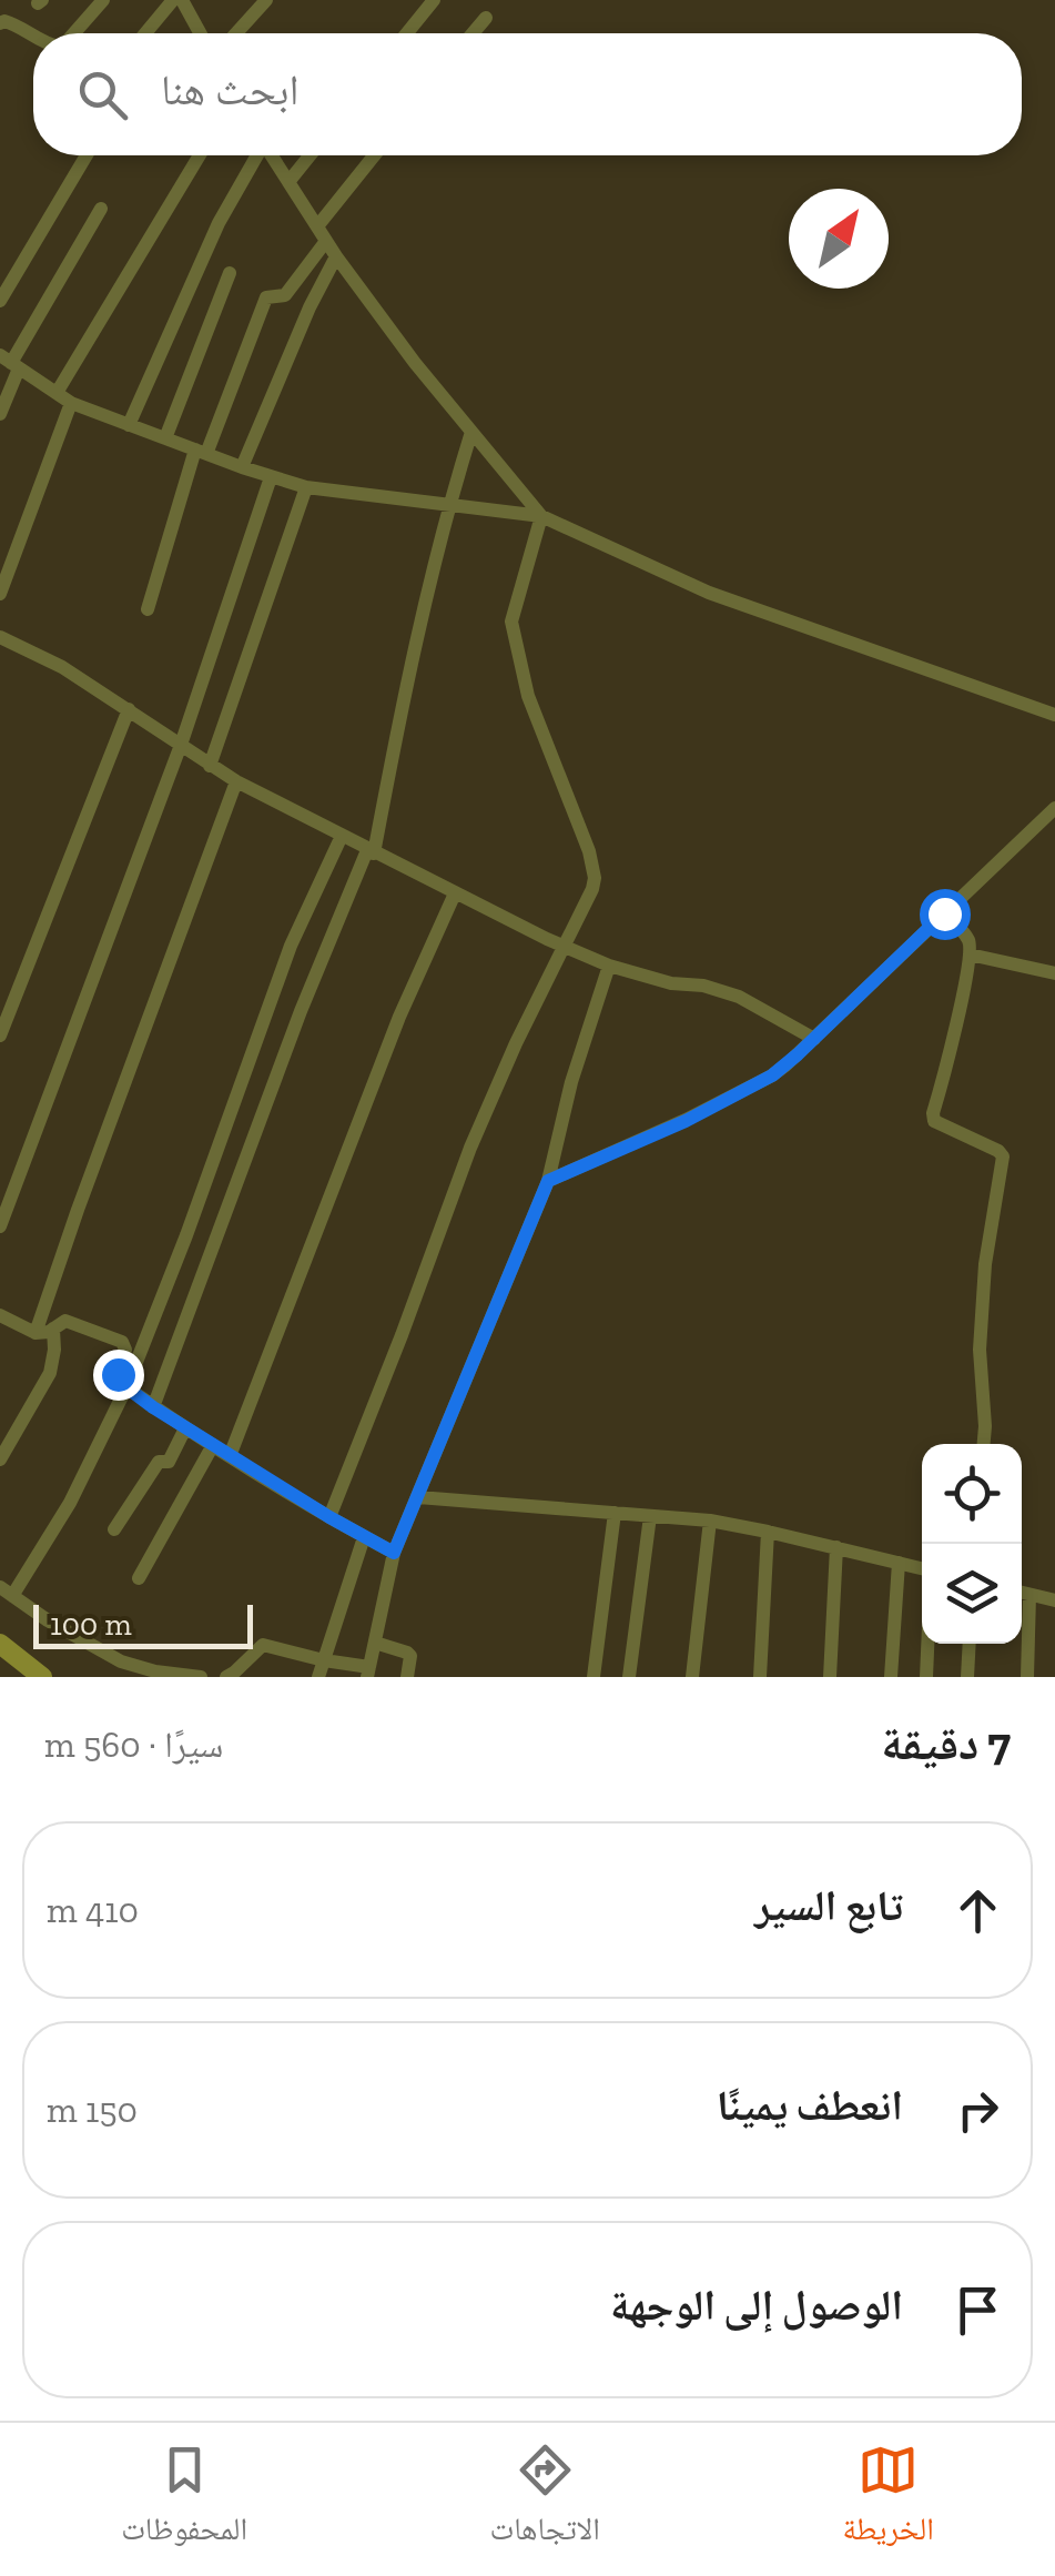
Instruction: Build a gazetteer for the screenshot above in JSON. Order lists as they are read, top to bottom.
{
  "scale_bar": "100 m",
  "north": "top right",
  "page": {
    "search": "ابحث هنا",
    "scale": "100 m",
    "heading": ["7 دقيقة", "سيرًا · 560 m"],
    "list": [
      ["تابع السير", "410 m"],
      ["انعطف يمينًا", "150 m"],
      "الوصول إلى الوجهة"
    ],
    "nav": ["الخريطة", "الاتجاهات", "المحفوظات"]
  }
}
